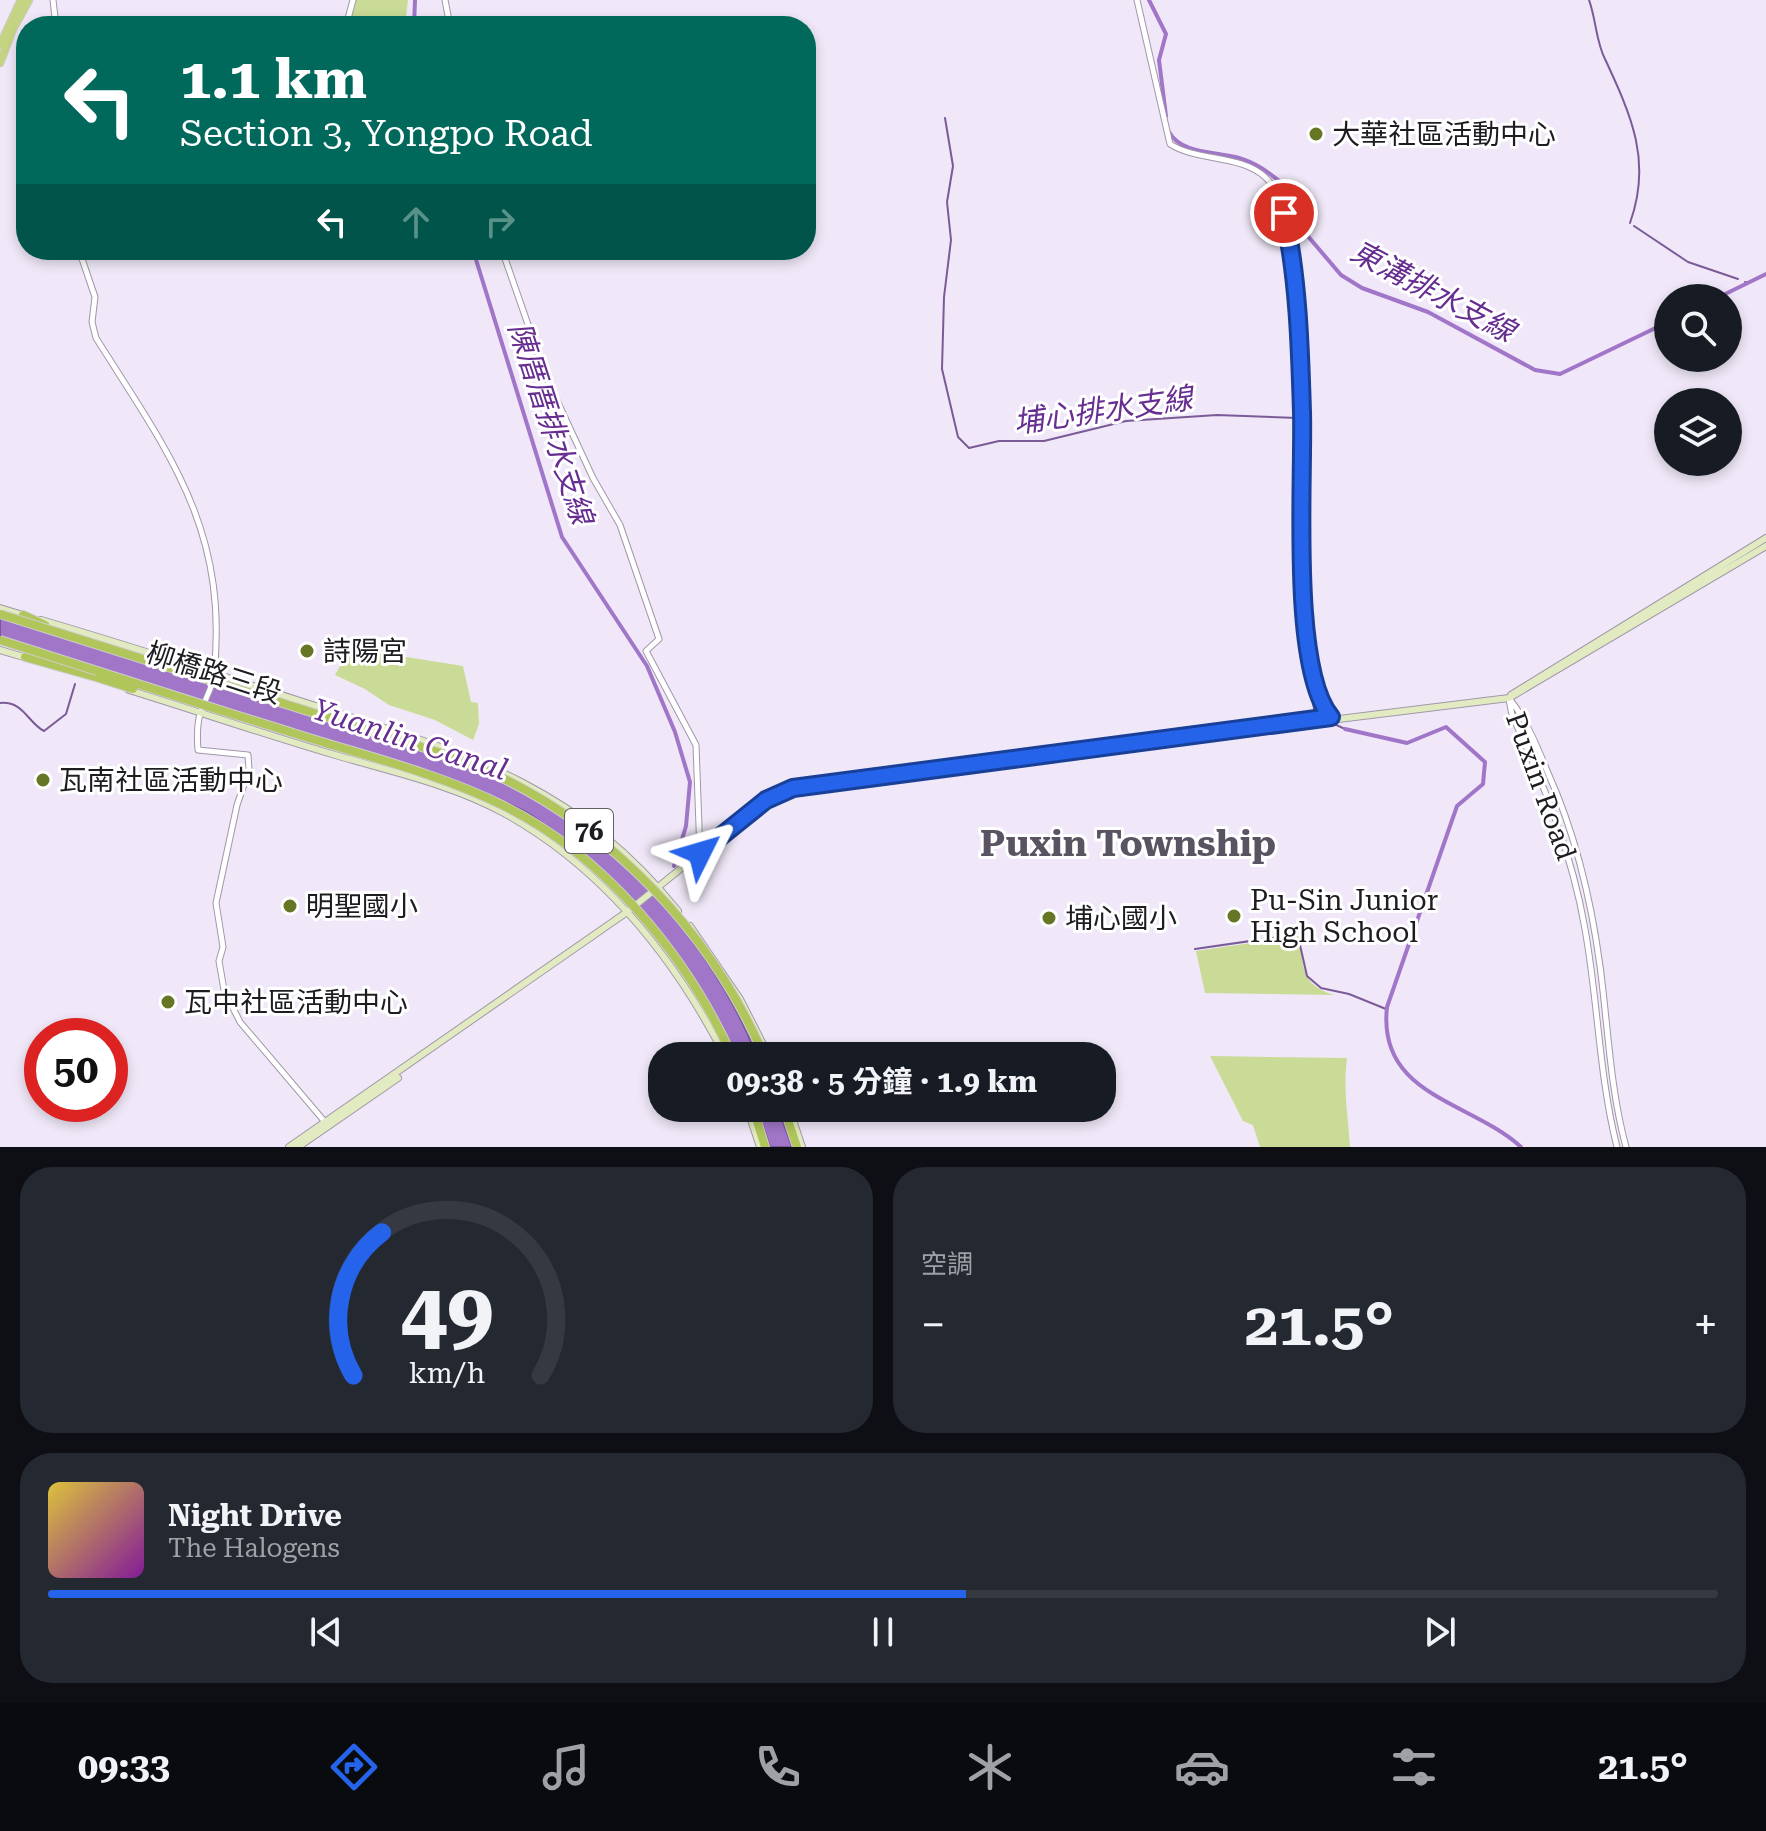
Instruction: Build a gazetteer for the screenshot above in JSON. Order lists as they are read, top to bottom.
{
  "streets": {
    "highway": ["76"],
    "main road": ["柳橋路三段"],
    "street": ["Puxin Road"]
  },
  "crossings": [
    ["柳橋路三段", "76"]
  ],
  "districts": ["Puxin Township"],
  "water": [
    "東溝排水支線",
    "埔心排水支線",
    "陳厝厝排水支線",
    "Yuanlin Canal"
  ],
  "places": [
    "大華社區活動中心",
    "詩陽宮",
    "瓦南社區活動中心",
    "明聖國小",
    "Pu-Sin Junior High School",
    "埔心國小",
    "瓦中社區活動中心"
  ],
  "page": {
    "turn": ["1.1 km", "Section 3, Yongpo Road"],
    "limit": "50",
    "trip": "09:38 · 5 分鐘 · 1.9 km",
    "tile": "空調",
    "heat": ["−", "21.5°", "+"],
    "song": ["Night Drive", "The Halogens"],
    "tabs": ["09:33", "21.5°"],
    "gauge": ["49", "km/h"]
  }
}
